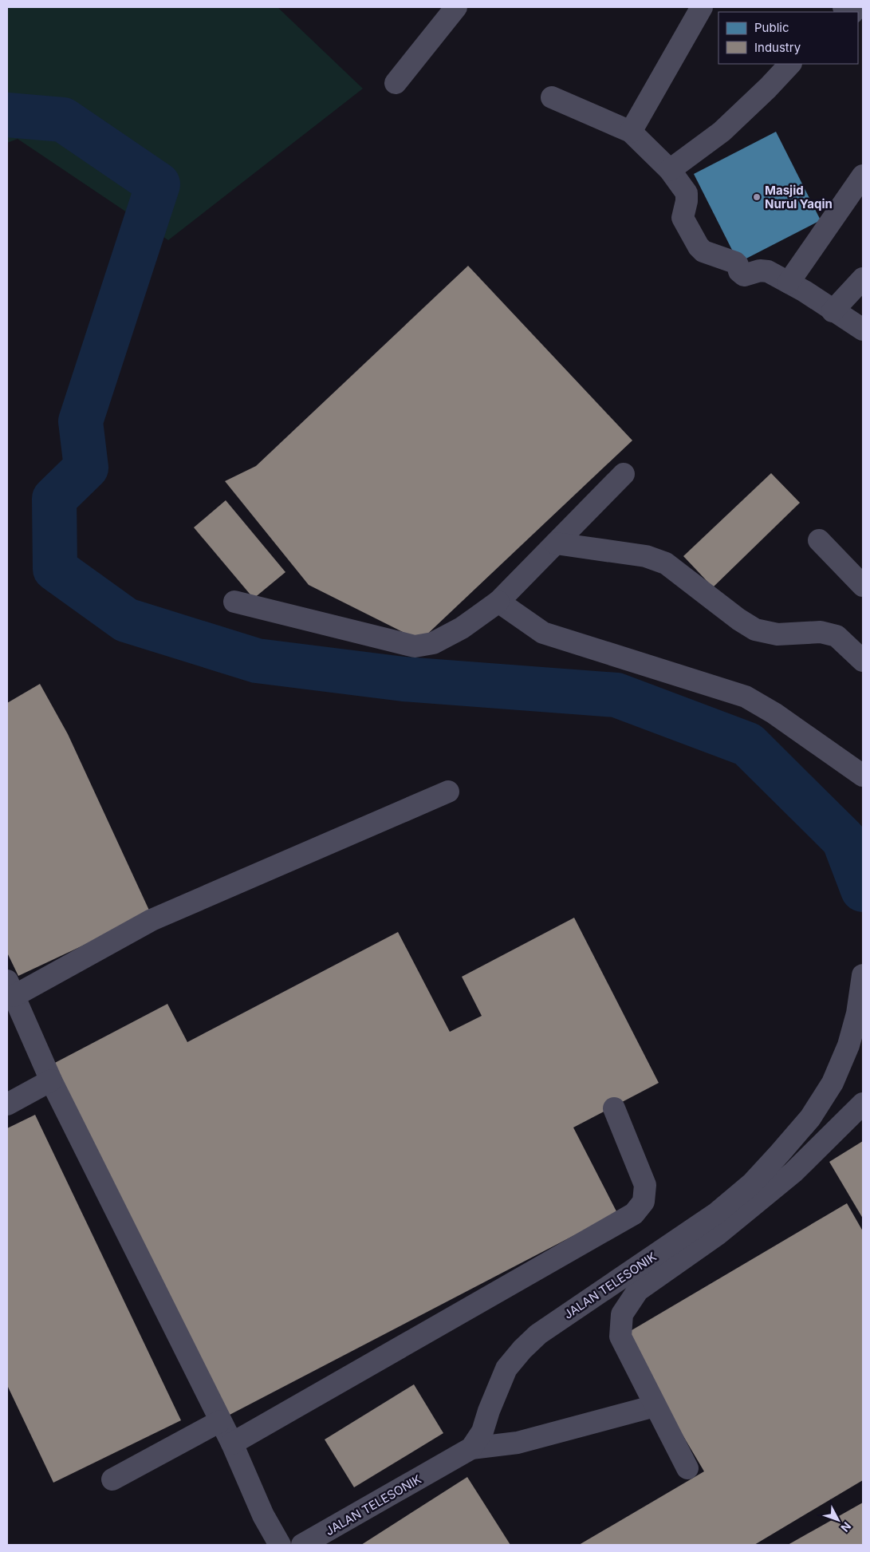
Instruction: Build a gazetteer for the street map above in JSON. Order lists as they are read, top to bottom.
{
  "streets": {
    "street": ["JALAN TELESONIK"]
  },
  "places": ["Masjid Nurul Yaqin"],
  "legend": ["Public", "Industry"],
  "north": "bottom right"
}
